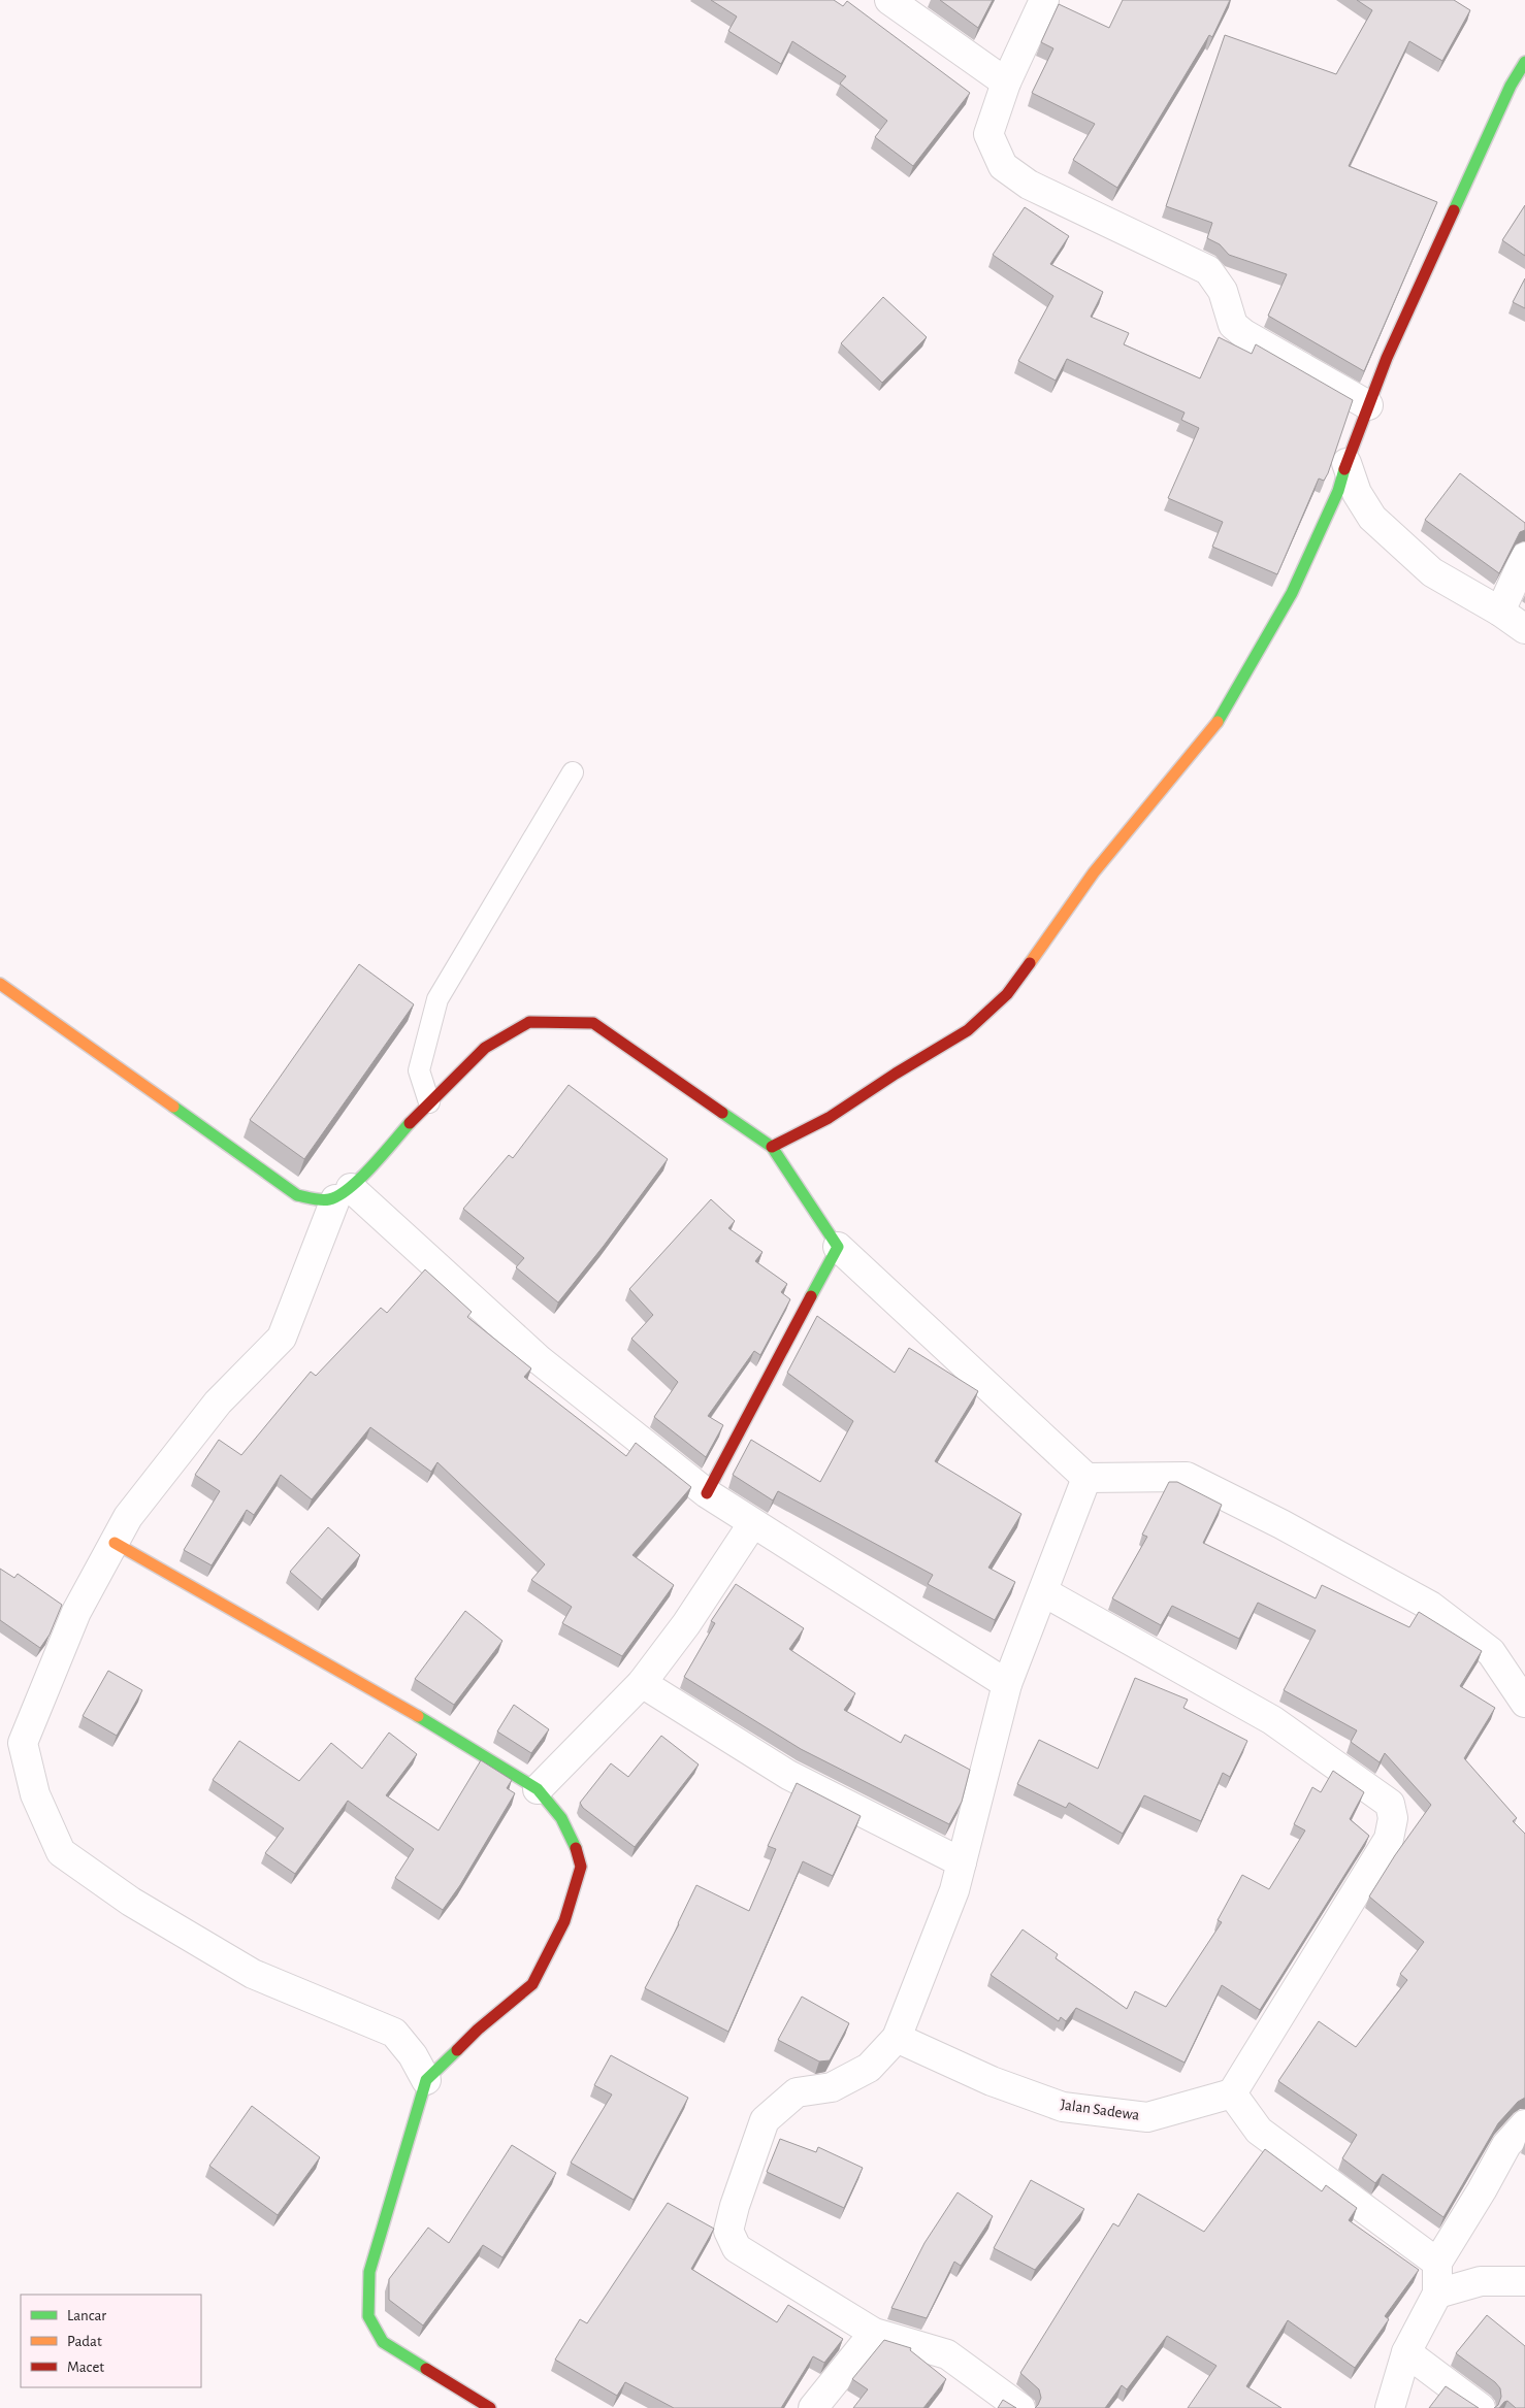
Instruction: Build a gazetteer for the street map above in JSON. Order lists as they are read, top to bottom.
{
  "streets": {
    "street": ["Jalan Sadewa"]
  },
  "legend": ["Lancar", "Padat", "Macet"]
}
